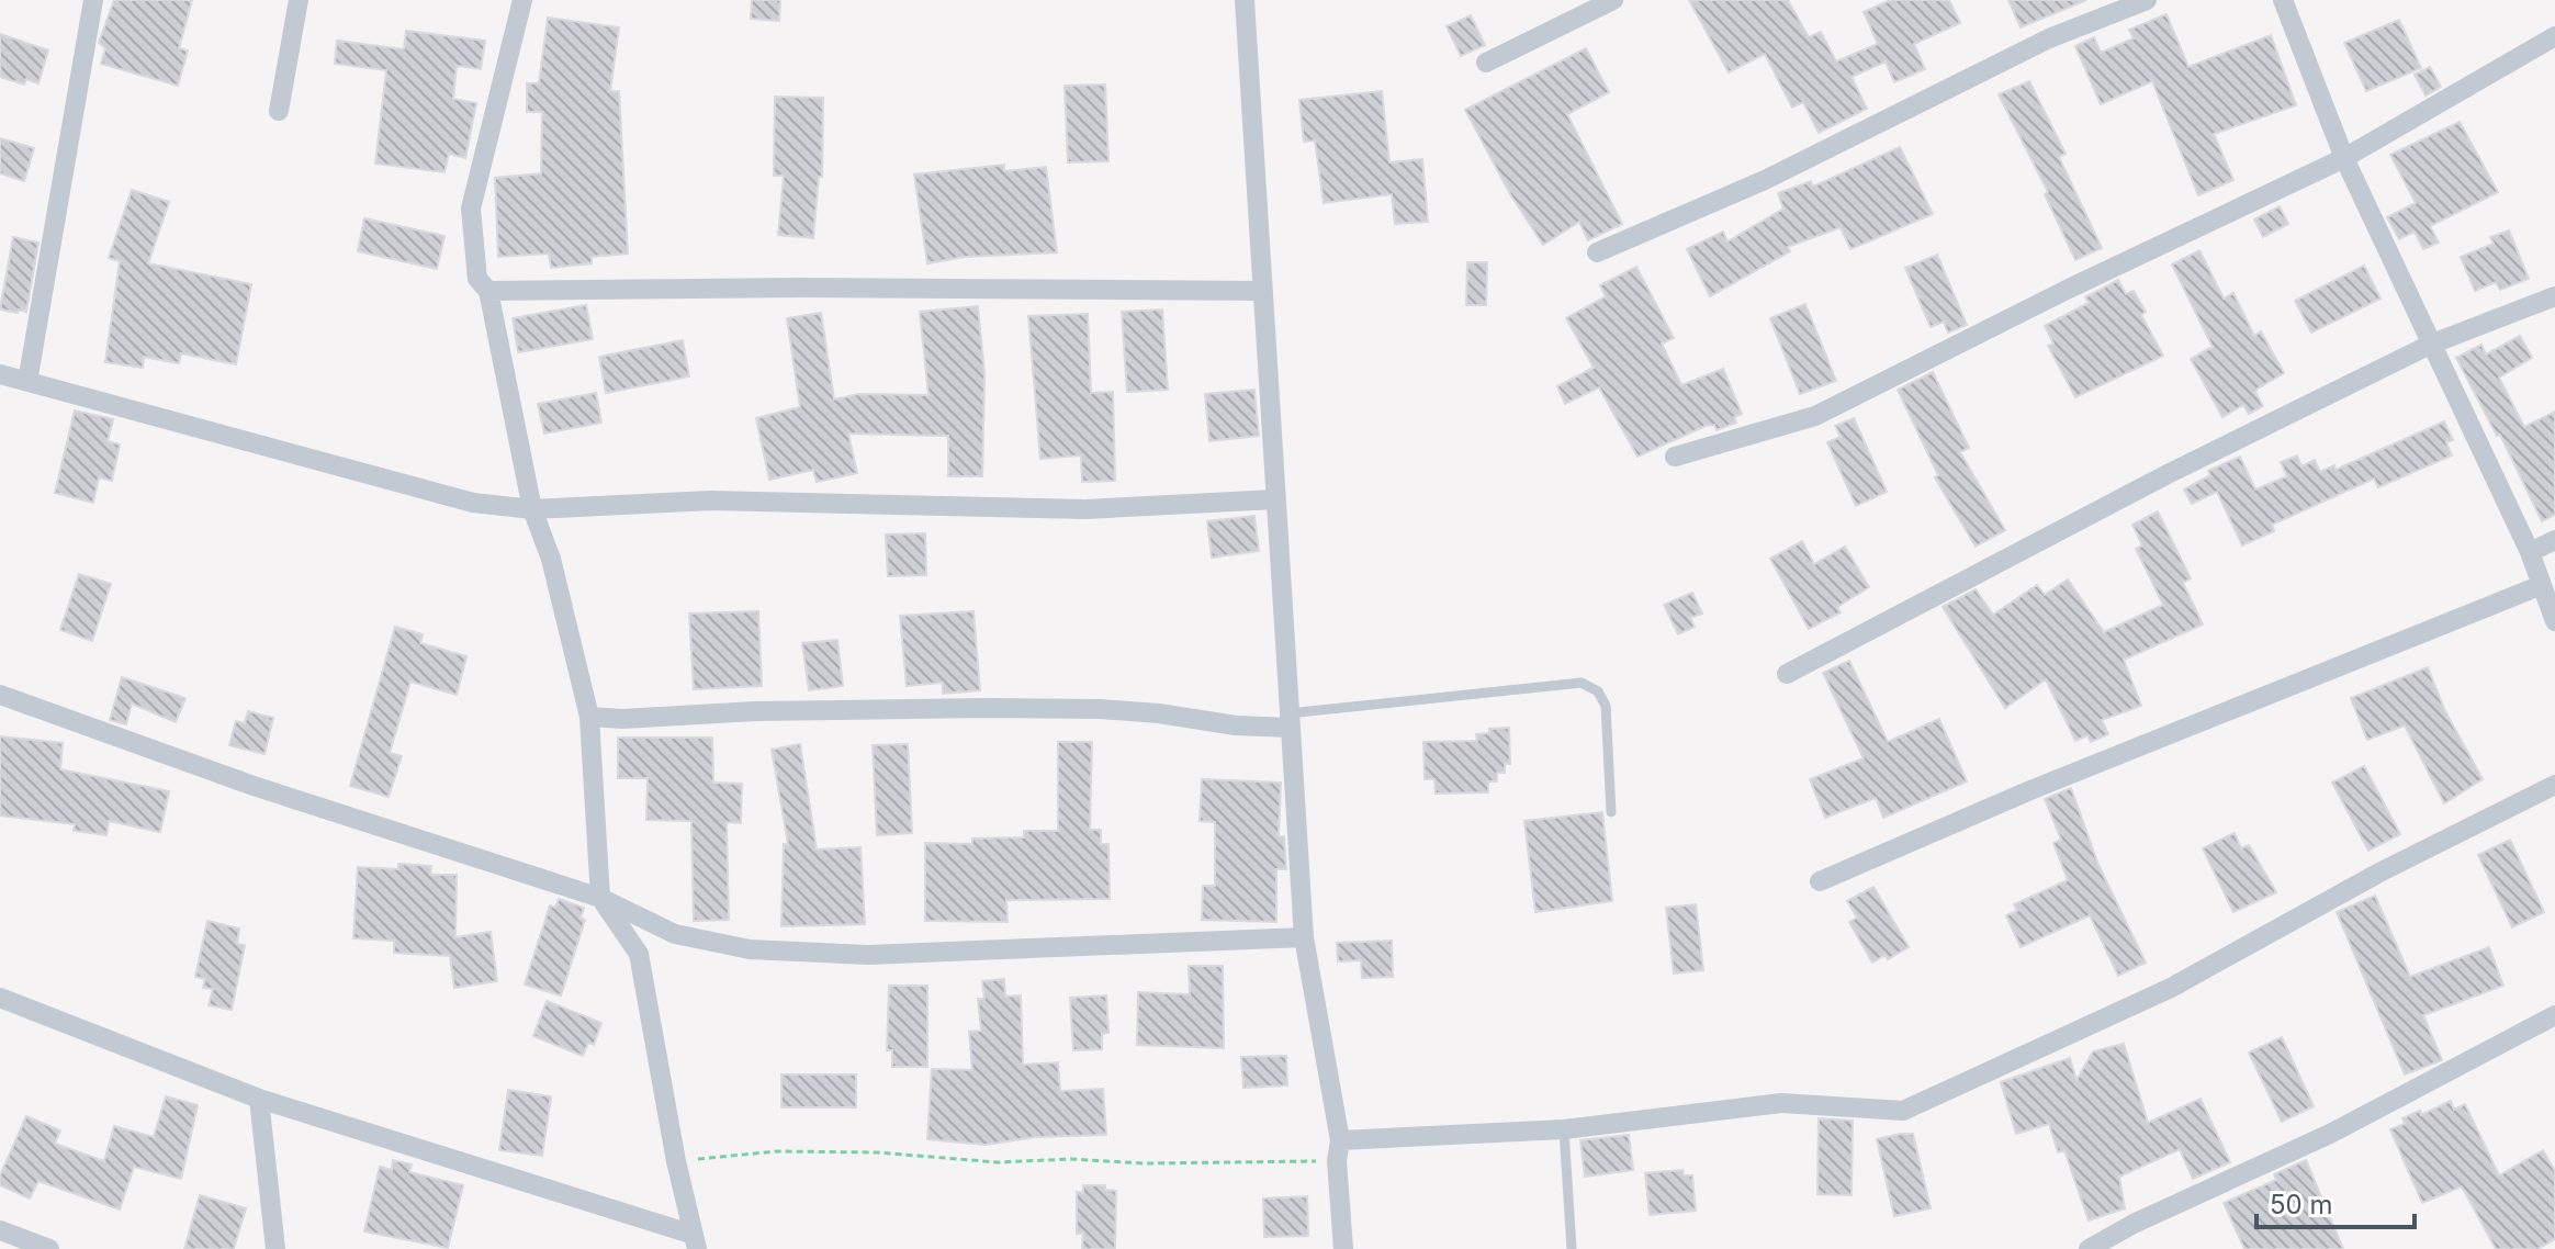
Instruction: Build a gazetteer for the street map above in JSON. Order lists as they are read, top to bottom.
{
  "scale_bar": "50 m"
}
